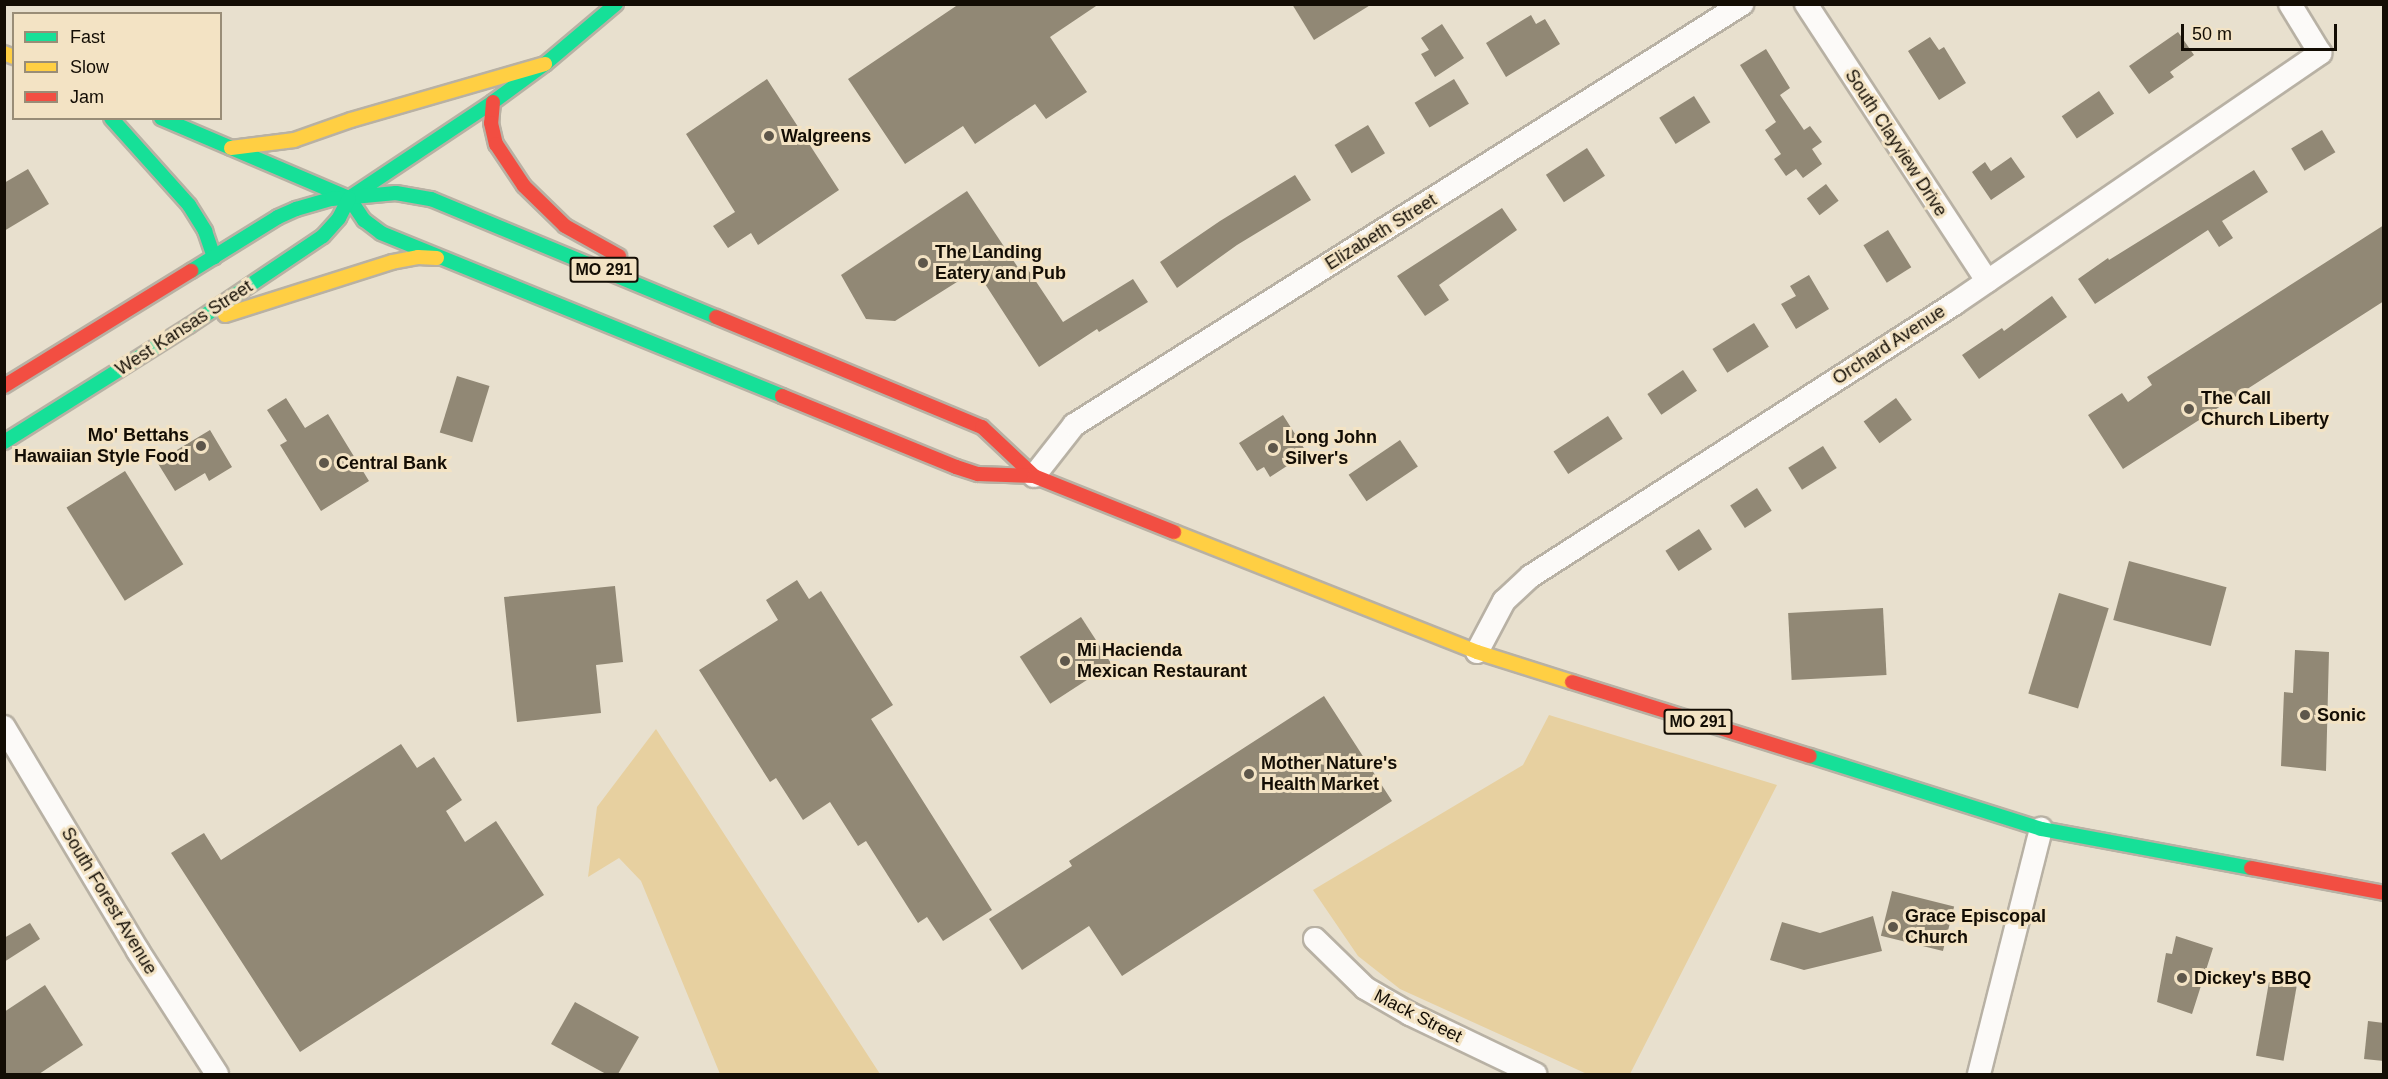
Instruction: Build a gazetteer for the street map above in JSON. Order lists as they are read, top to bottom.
{
  "streets": {
    "main road": ["MO 291", "West Kansas Street"],
    "street": [
      "South Clayview Drive",
      "Elizabeth Street",
      "Orchard Avenue",
      "South Forest Avenue",
      "Mack Street"
    ]
  },
  "crossings": [
    ["South Clayview Drive", "Orchard Avenue"],
    ["Elizabeth Street", "MO 291"],
    ["MO 291", "West Kansas Street"],
    ["MO 291", "Orchard Avenue"]
  ],
  "places": [
    "Walgreens",
    "The Landing Eatery and Pub",
    "The Call Church Liberty",
    "Mo' Bettahs Hawaiian Style Food",
    "Long John Silver's",
    "Central Bank",
    "Mi Hacienda Mexican Restaurant",
    "Sonic",
    "Mother Nature's Health Market",
    "Grace Episcopal Church",
    "Dickey's BBQ"
  ],
  "legend": ["Fast", "Slow", "Jam"],
  "scale_bar": "50 m"
}
